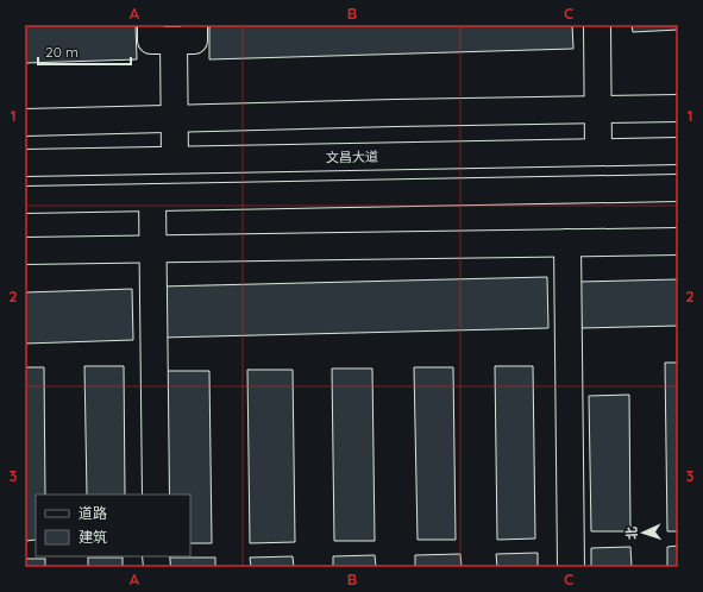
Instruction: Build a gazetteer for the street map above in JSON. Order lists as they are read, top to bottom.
{
  "streets": {
    "street": ["文昌大道"]
  },
  "legend": ["道路", "建筑"],
  "scale_bar": "20 m",
  "north": "left",
  "grid": {
    "columns": ["A", "B", "C"],
    "rows": ["1", "2", "3"]
  }
}
